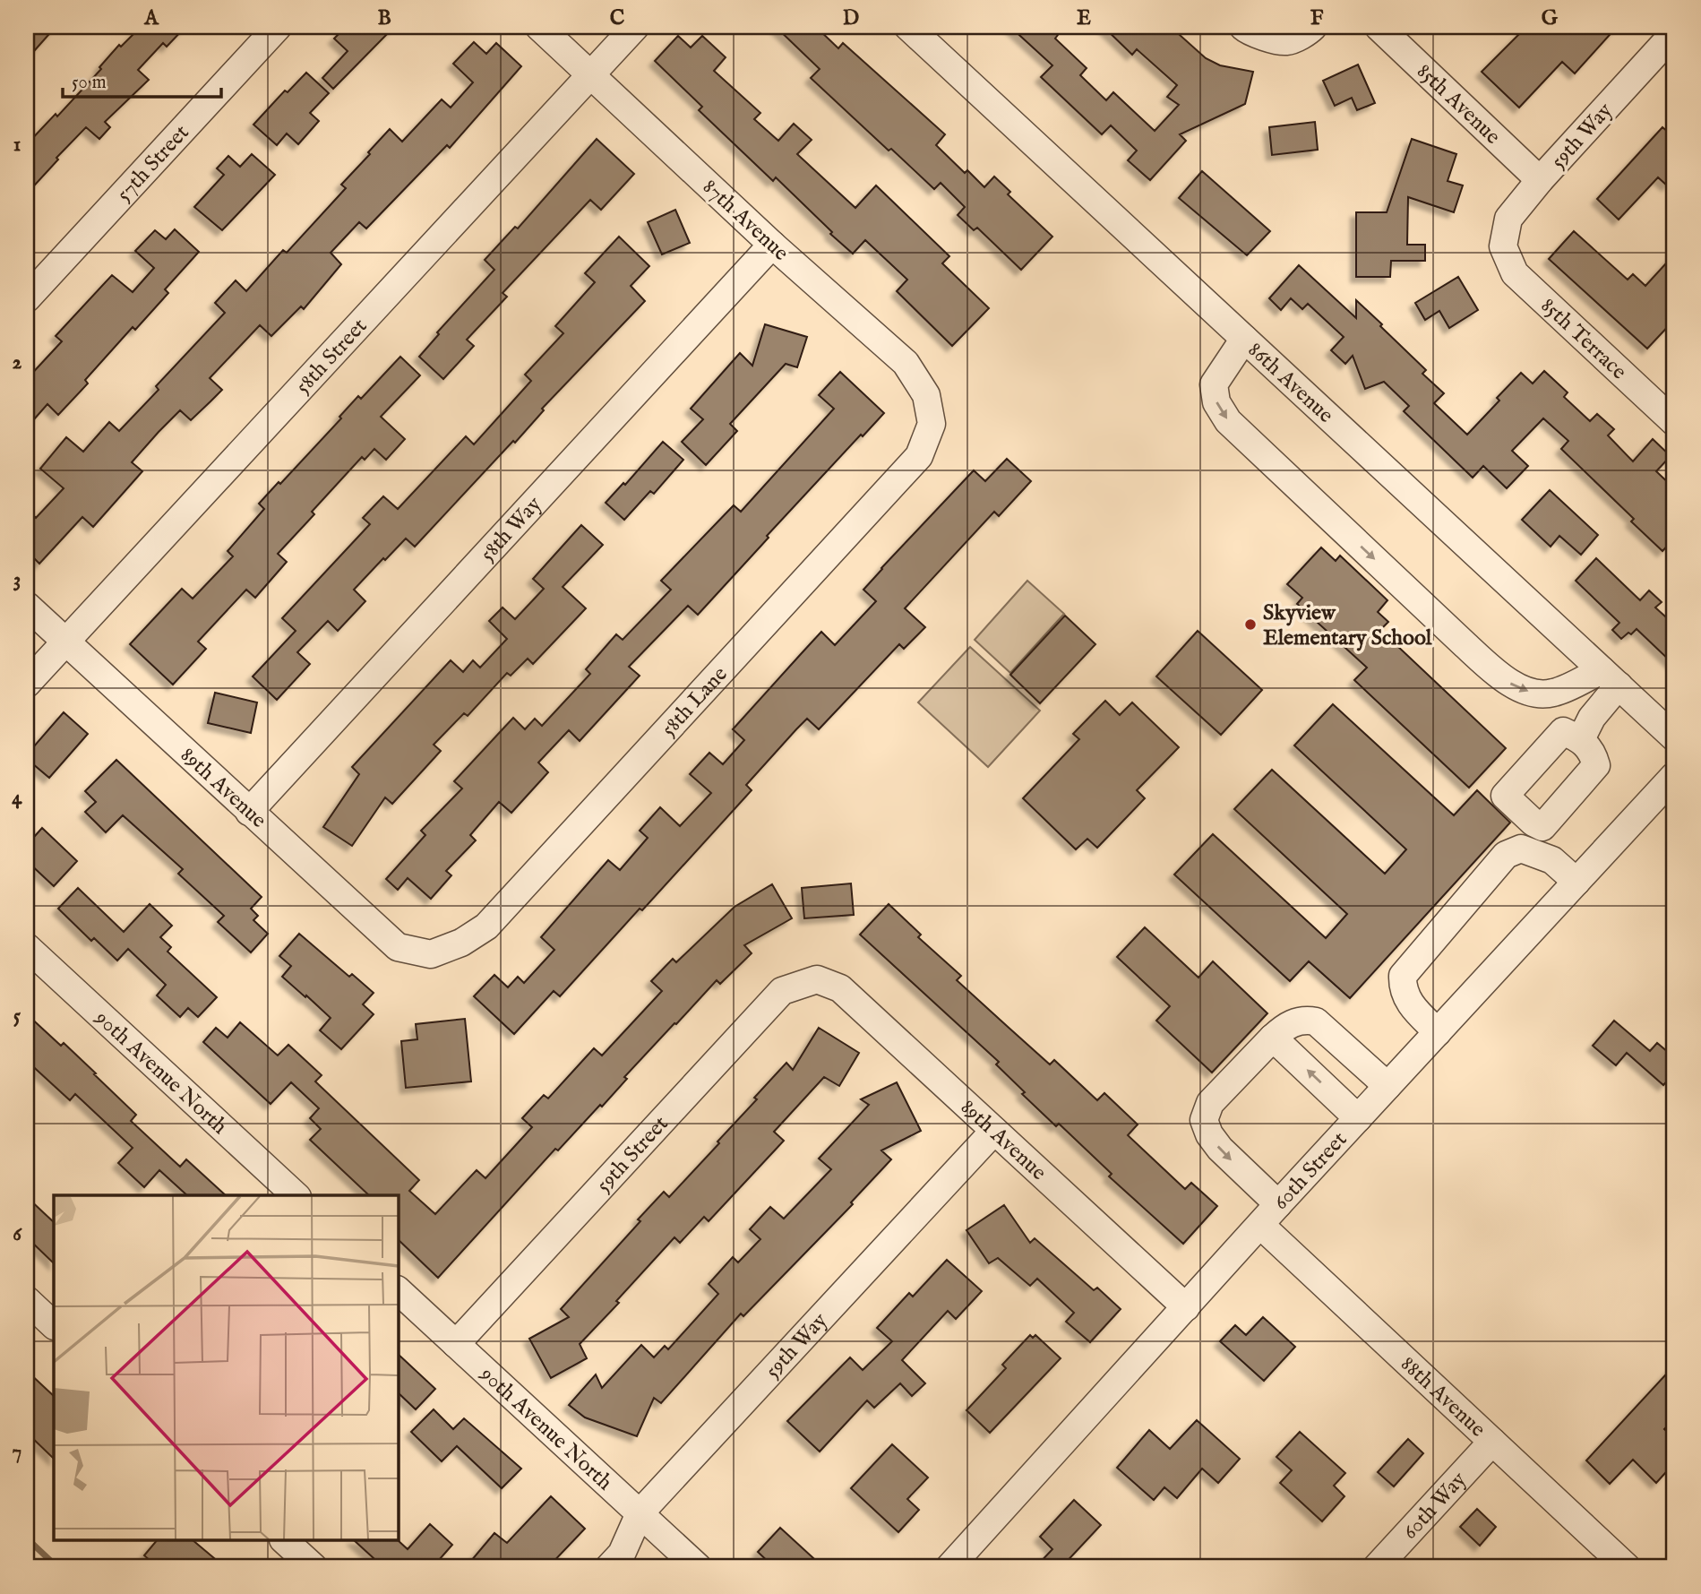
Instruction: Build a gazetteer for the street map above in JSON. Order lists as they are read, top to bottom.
{
  "streets": {
    "street": [
      "85th Avenue",
      "59th Way",
      "57th Street",
      "87th Avenue",
      "85th Terrace",
      "58th Street",
      "86th Avenue",
      "58th Way",
      "58th Lane",
      "89th Avenue",
      "90th Avenue North",
      "59th Street",
      "60th Street",
      "88th Avenue",
      "60th Way"
    ]
  },
  "crossings": [
    ["85th Avenue", "59th Way"],
    ["59th Way", "85th Terrace"],
    ["59th Way", "89th Avenue"],
    ["59th Way", "90th Avenue North"],
    ["87th Avenue", "58th Street"],
    ["87th Avenue", "58th Way"],
    ["87th Avenue", "58th Lane"],
    ["58th Street", "89th Avenue"],
    ["58th Way", "89th Avenue"],
    ["58th Lane", "89th Avenue"],
    ["89th Avenue", "59th Street"],
    ["89th Avenue", "60th Street"],
    ["90th Avenue North", "59th Street"],
    ["60th Street", "88th Avenue"],
    ["88th Avenue", "60th Way"]
  ],
  "places": ["Skyview Elementary School"],
  "scale_bar": "50 m",
  "grid": {
    "columns": [
      "A",
      "B",
      "C",
      "D",
      "E",
      "F",
      "G"
    ],
    "rows": [
      "1",
      "2",
      "3",
      "4",
      "5",
      "6",
      "7"
    ]
  }
}
